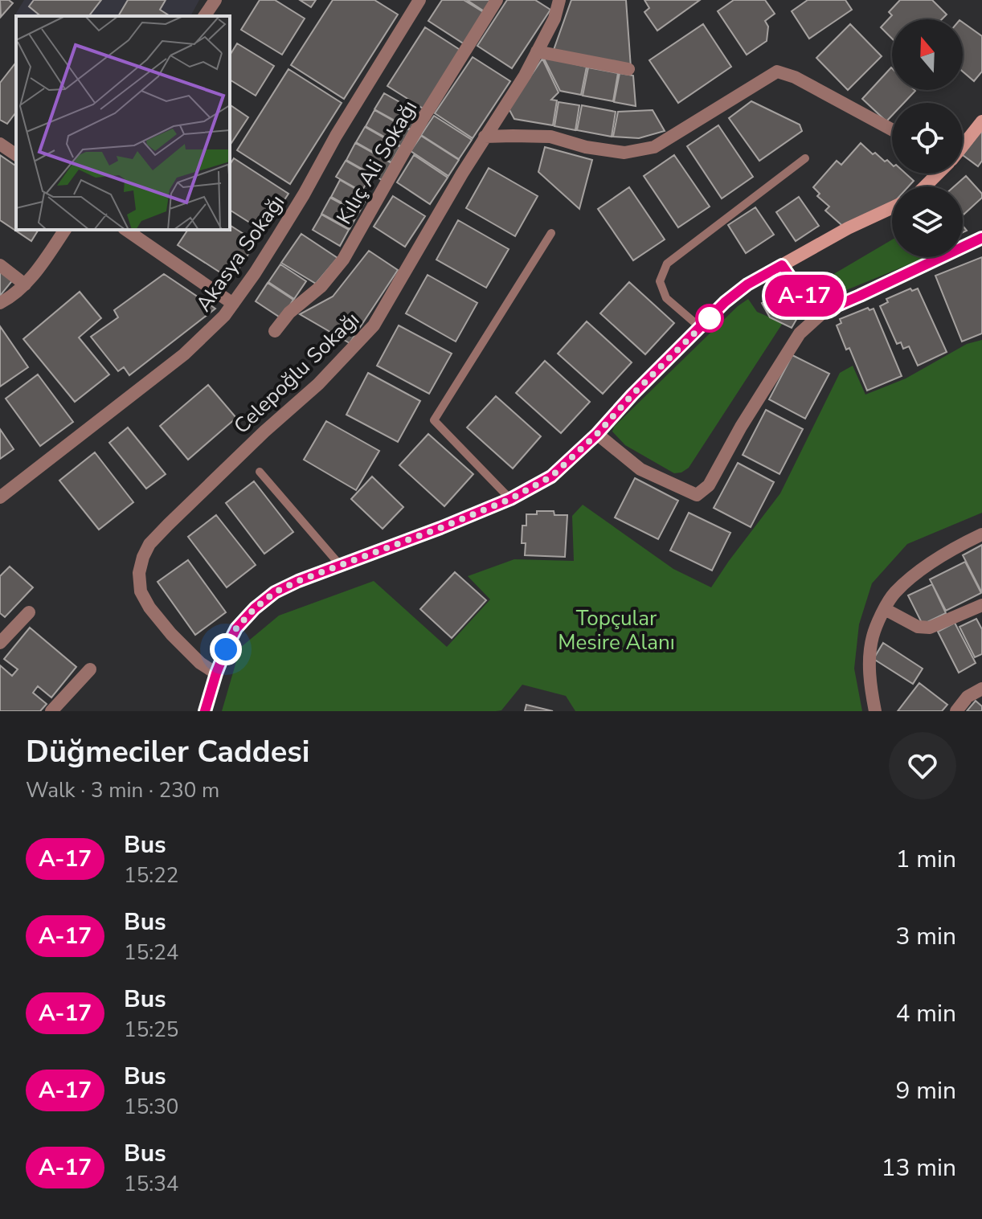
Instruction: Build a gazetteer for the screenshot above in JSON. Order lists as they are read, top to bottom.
{
  "streets": {
    "street": ["Kılıç Ali Sokağı", "Akasya Sokağı", "Celepoğlu Sokağı"]
  },
  "parks": ["Topçular Mesire Alanı"],
  "lines": ["bus line A-17"],
  "north": "top",
  "page": {
    "on_map": "A-17",
    "heading": ["Düğmeciler Caddesi", "Walk · 3 min · 230 m"],
    "list": [
      {
        "mark": "A-17",
        "name": "Bus",
        "note": "15:22",
        "value": "1 min"
      },
      {
        "mark": "A-17",
        "name": "Bus",
        "note": "15:24",
        "value": "3 min"
      },
      {
        "mark": "A-17",
        "name": "Bus",
        "note": "15:25",
        "value": "4 min"
      },
      {
        "mark": "A-17",
        "name": "Bus",
        "note": "15:30",
        "value": "9 min"
      },
      {
        "mark": "A-17",
        "name": "Bus",
        "note": "15:34",
        "value": "13 min"
      }
    ]
  }
}
